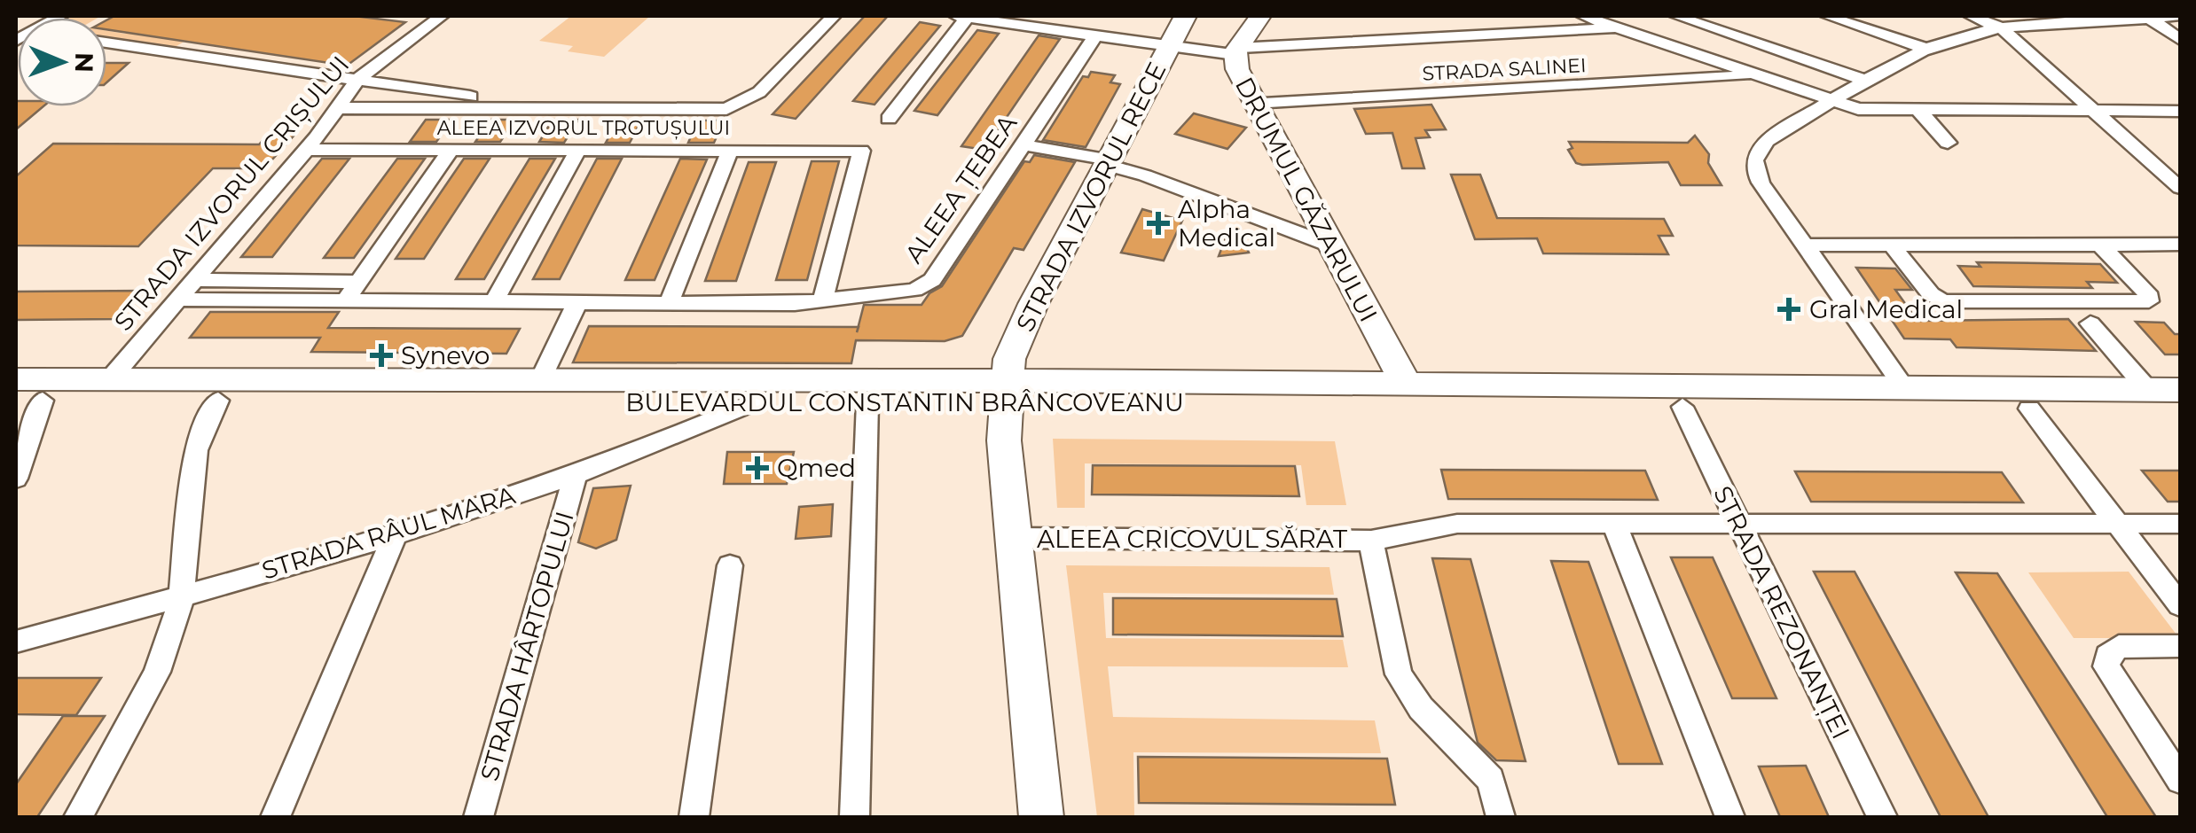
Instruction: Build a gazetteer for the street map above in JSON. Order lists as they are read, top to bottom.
{
  "streets": {
    "main road": ["STRADA IZVORUL RECE", "DRUMUL GĂZARULUI", "BULEVARDUL CONSTANTIN BRÂNCOVEANU"],
    "street": [
      "STRADA SALINEI",
      "ALEEA IZVORUL TROTUȘULUI",
      "ALEEA ȚEBEA",
      "STRADA IZVORUL CRIȘULUI",
      "STRADA RÂUL MARA",
      "ALEEA CRICOVUL SĂRAT",
      "STRADA REZONANȚEI",
      "STRADA HÂRTOPULUI"
    ]
  },
  "crossings": [
    ["STRADA SALINEI", "DRUMUL GĂZARULUI"],
    ["ALEEA IZVORUL TROTUȘULUI", "ALEEA ȚEBEA"],
    ["ALEEA IZVORUL TROTUȘULUI", "STRADA IZVORUL CRIȘULUI"],
    ["ALEEA ȚEBEA", "STRADA IZVORUL CRIȘULUI"],
    ["STRADA IZVORUL CRIȘULUI", "BULEVARDUL CONSTANTIN BRÂNCOVEANU"],
    ["STRADA IZVORUL RECE", "BULEVARDUL CONSTANTIN BRÂNCOVEANU"],
    ["STRADA IZVORUL RECE", "ALEEA CRICOVUL SĂRAT"],
    ["DRUMUL GĂZARULUI", "BULEVARDUL CONSTANTIN BRÂNCOVEANU"],
    ["BULEVARDUL CONSTANTIN BRÂNCOVEANU", "STRADA RÂUL MARA"],
    ["BULEVARDUL CONSTANTIN BRÂNCOVEANU", "STRADA REZONANȚEI"],
    ["STRADA RÂUL MARA", "STRADA HÂRTOPULUI"],
    ["ALEEA CRICOVUL SĂRAT", "STRADA REZONANȚEI"]
  ],
  "places": {
    "health": [
      "Alpha Medical",
      "Gral Medical",
      "Synevo",
      "Qmed"
    ]
  },
  "north": "right"
}
